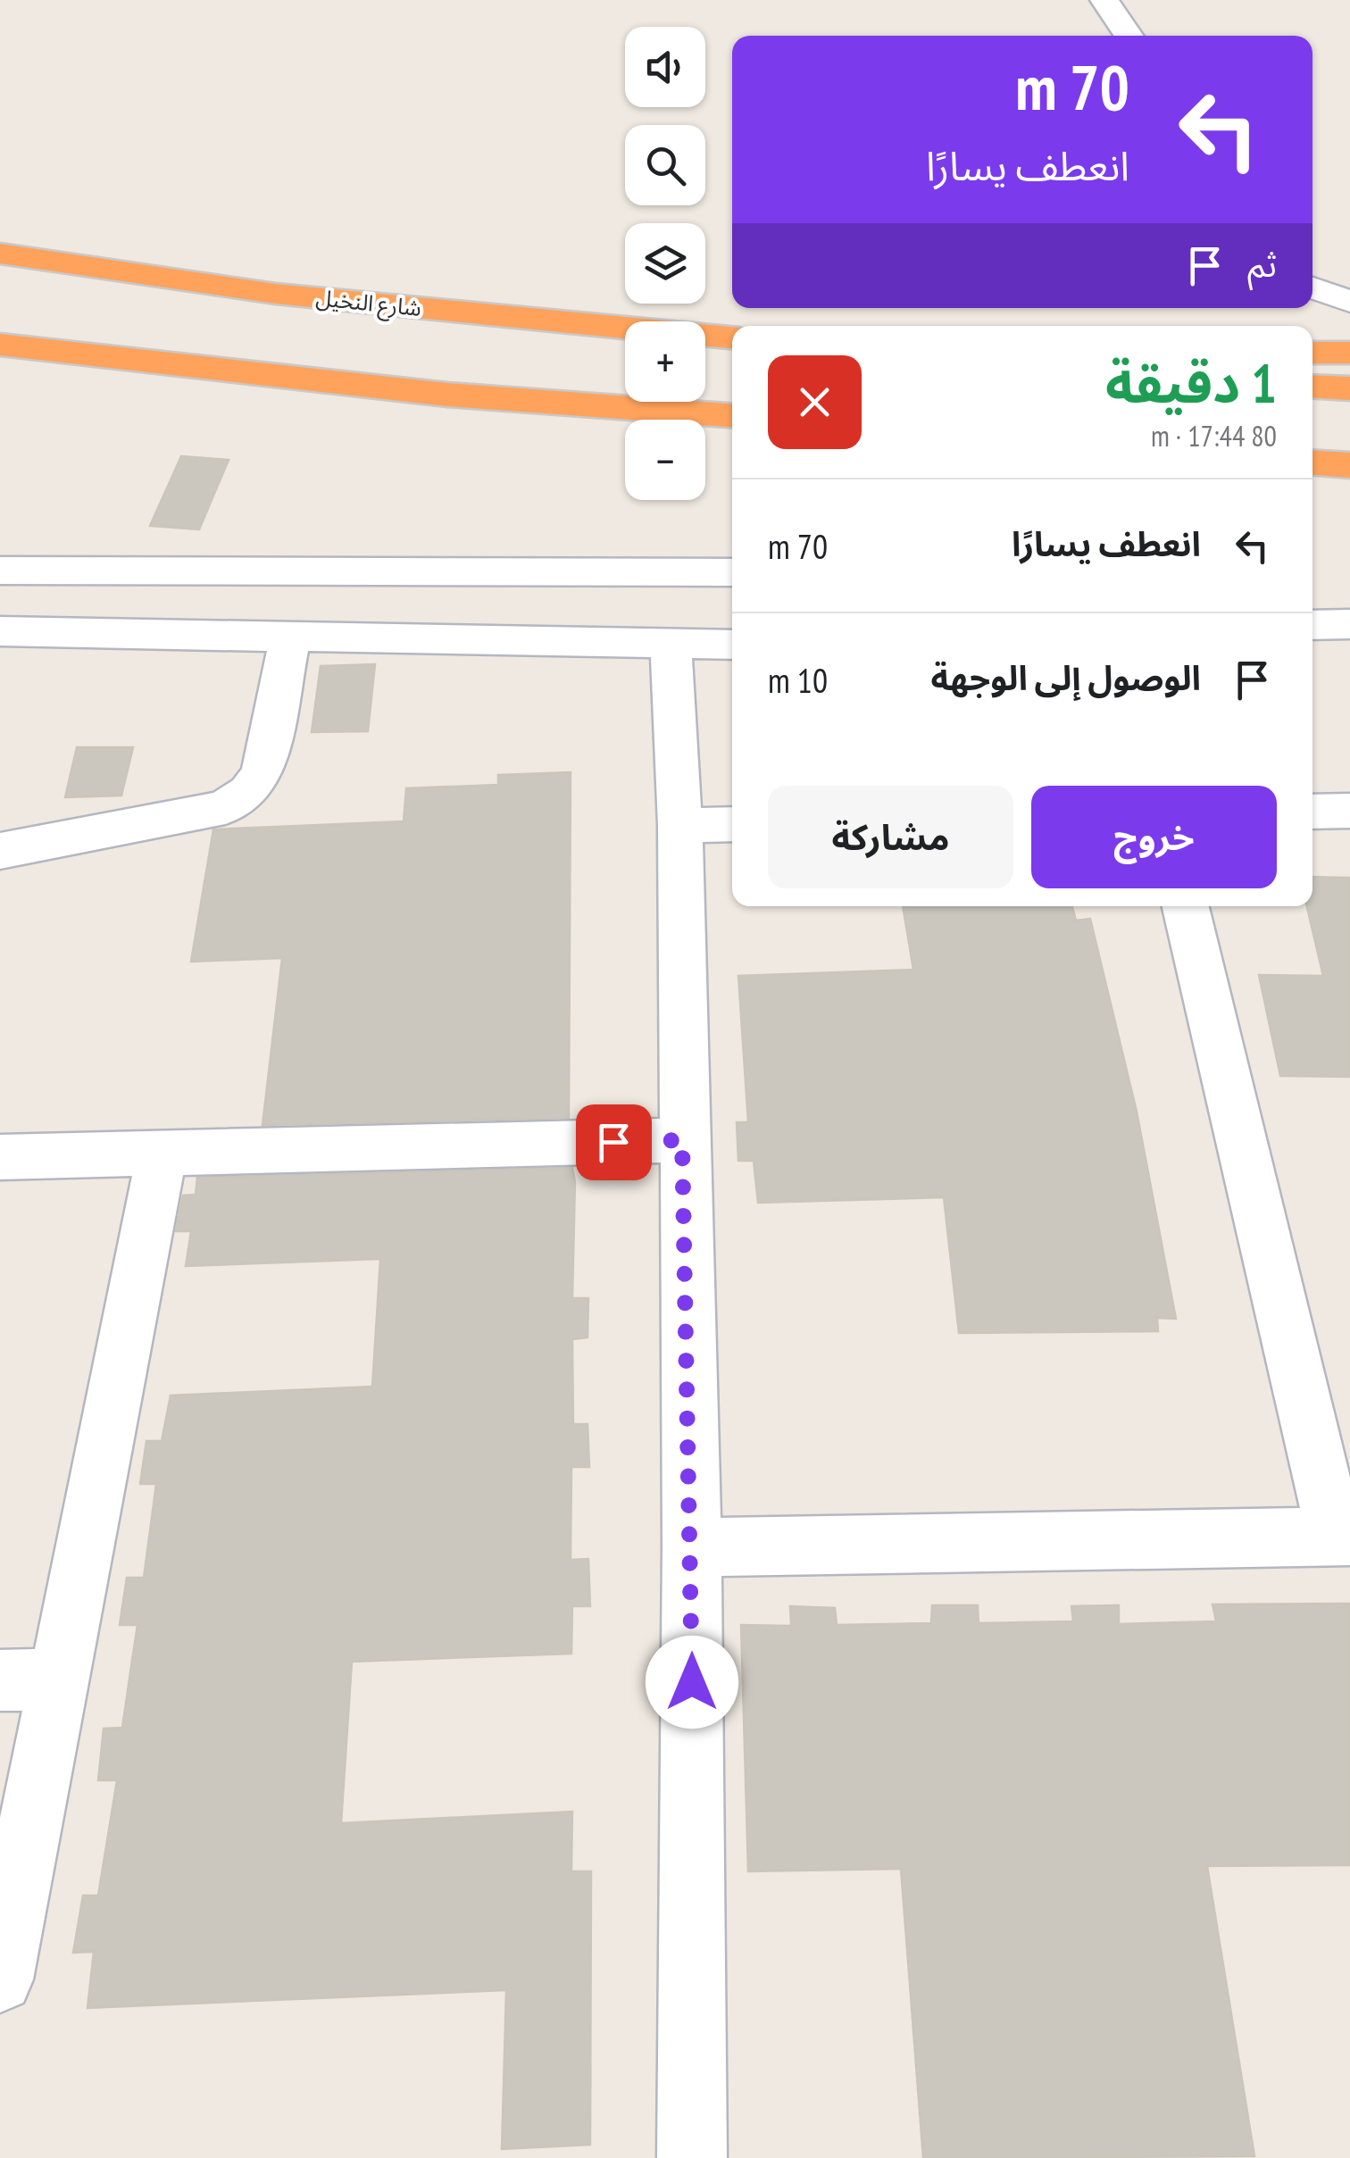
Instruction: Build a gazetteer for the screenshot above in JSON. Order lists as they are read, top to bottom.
{
  "streets": {
    "highway": ["شارع النخيل"]
  },
  "page": {
    "map_buttons": ["+", "−"],
    "turn": ["70 m", "انعطف يسارًا"],
    "then": "ثم",
    "heading": ["1 دقيقة", "80 m · 17:44"],
    "list": [
      {
        "name": "انعطف يسارًا",
        "value": "70 m"
      },
      {
        "name": "الوصول إلى الوجهة",
        "value": "10 m"
      }
    ],
    "buttons": ["خروج", "مشاركة"]
  }
}
